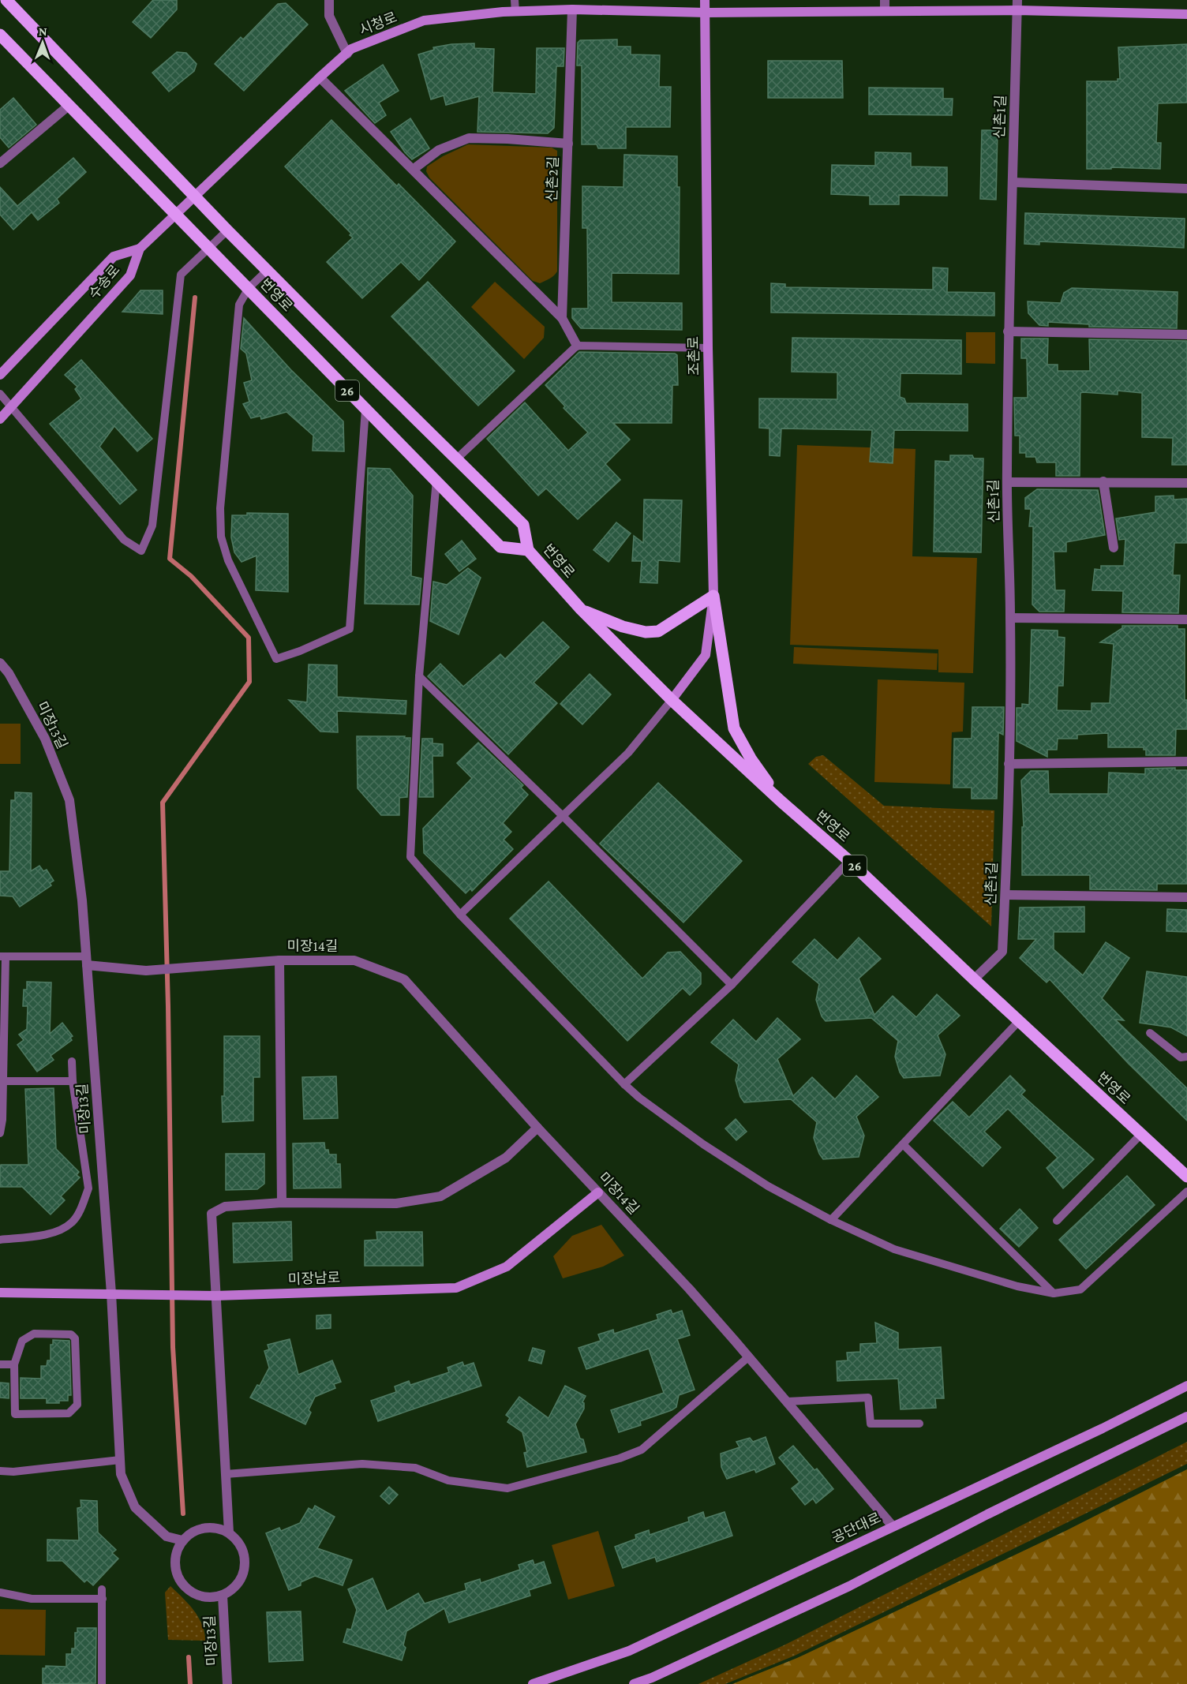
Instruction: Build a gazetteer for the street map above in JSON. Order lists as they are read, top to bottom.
{
  "streets": {
    "main road": ["번영로", "26"],
    "street": [
      "시청로",
      "신촌1길",
      "신촌2길",
      "수송로",
      "조촌로",
      "미장13길",
      "미장14길",
      "미장남로",
      "공단대로"
    ]
  },
  "crossings": [
    ["시청로", "신촌1길"],
    ["시청로", "신촌2길"],
    ["시청로", "수송로"],
    ["시청로", "번영로"],
    ["시청로", "조촌로"],
    ["신촌1길", "번영로"],
    ["번영로", "조촌로"],
    ["미장13길", "미장14길"],
    ["미장13길", "미장남로"],
    ["미장14길", "미장남로"],
    ["미장14길", "공단대로"]
  ],
  "north": "top"
}
